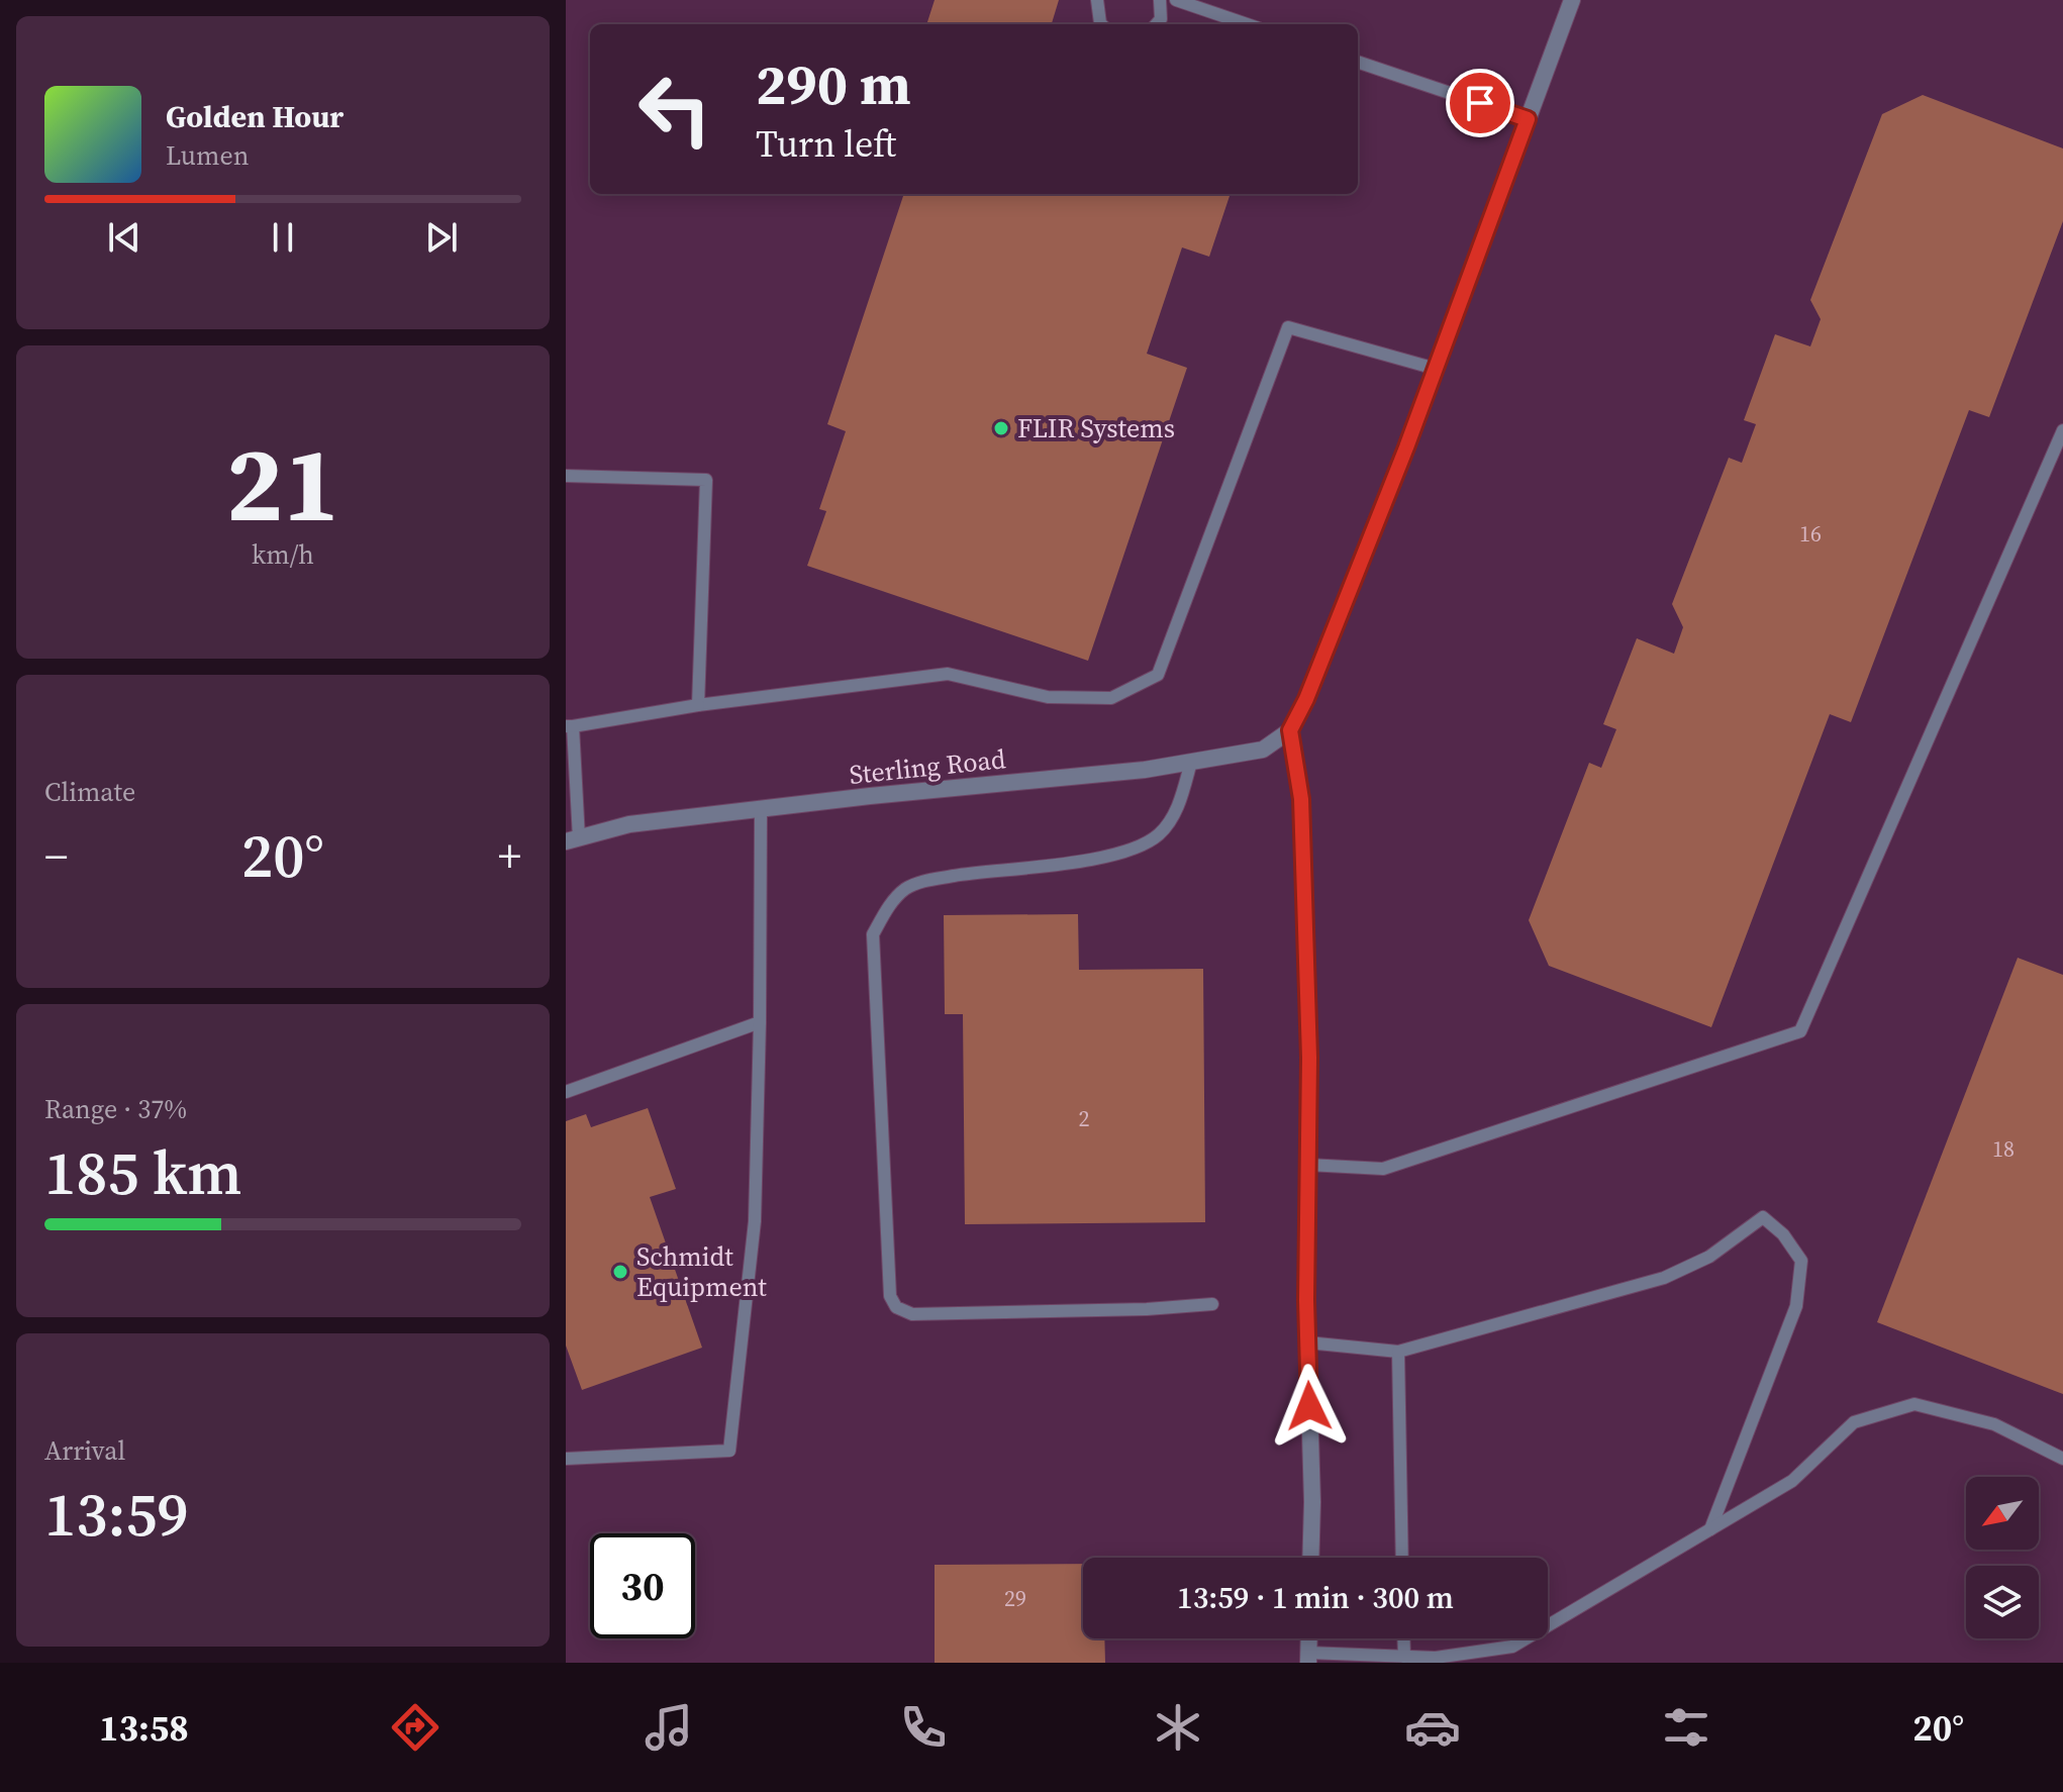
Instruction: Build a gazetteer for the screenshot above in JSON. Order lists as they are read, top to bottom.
{
  "streets": {
    "street": ["Sterling Road"]
  },
  "places": ["FLIR Systems", "Schmidt Equipment"],
  "house_numbers": [
    "16",
    "2",
    "18",
    "29"
  ],
  "north": "bottom left",
  "page": {
    "turn": ["290 m", "Turn left"],
    "song": ["Golden Hour", "Lumen"],
    "tile": [
      ["21", "km/h"],
      "Climate",
      ["Range · 37%", "185 km"],
      ["Arrival", "13:59"]
    ],
    "heat": ["−", "20°", "+"],
    "limit": "30",
    "trip": "13:59 · 1 min · 300 m",
    "tabs": ["13:58", "20°"]
  }
}
